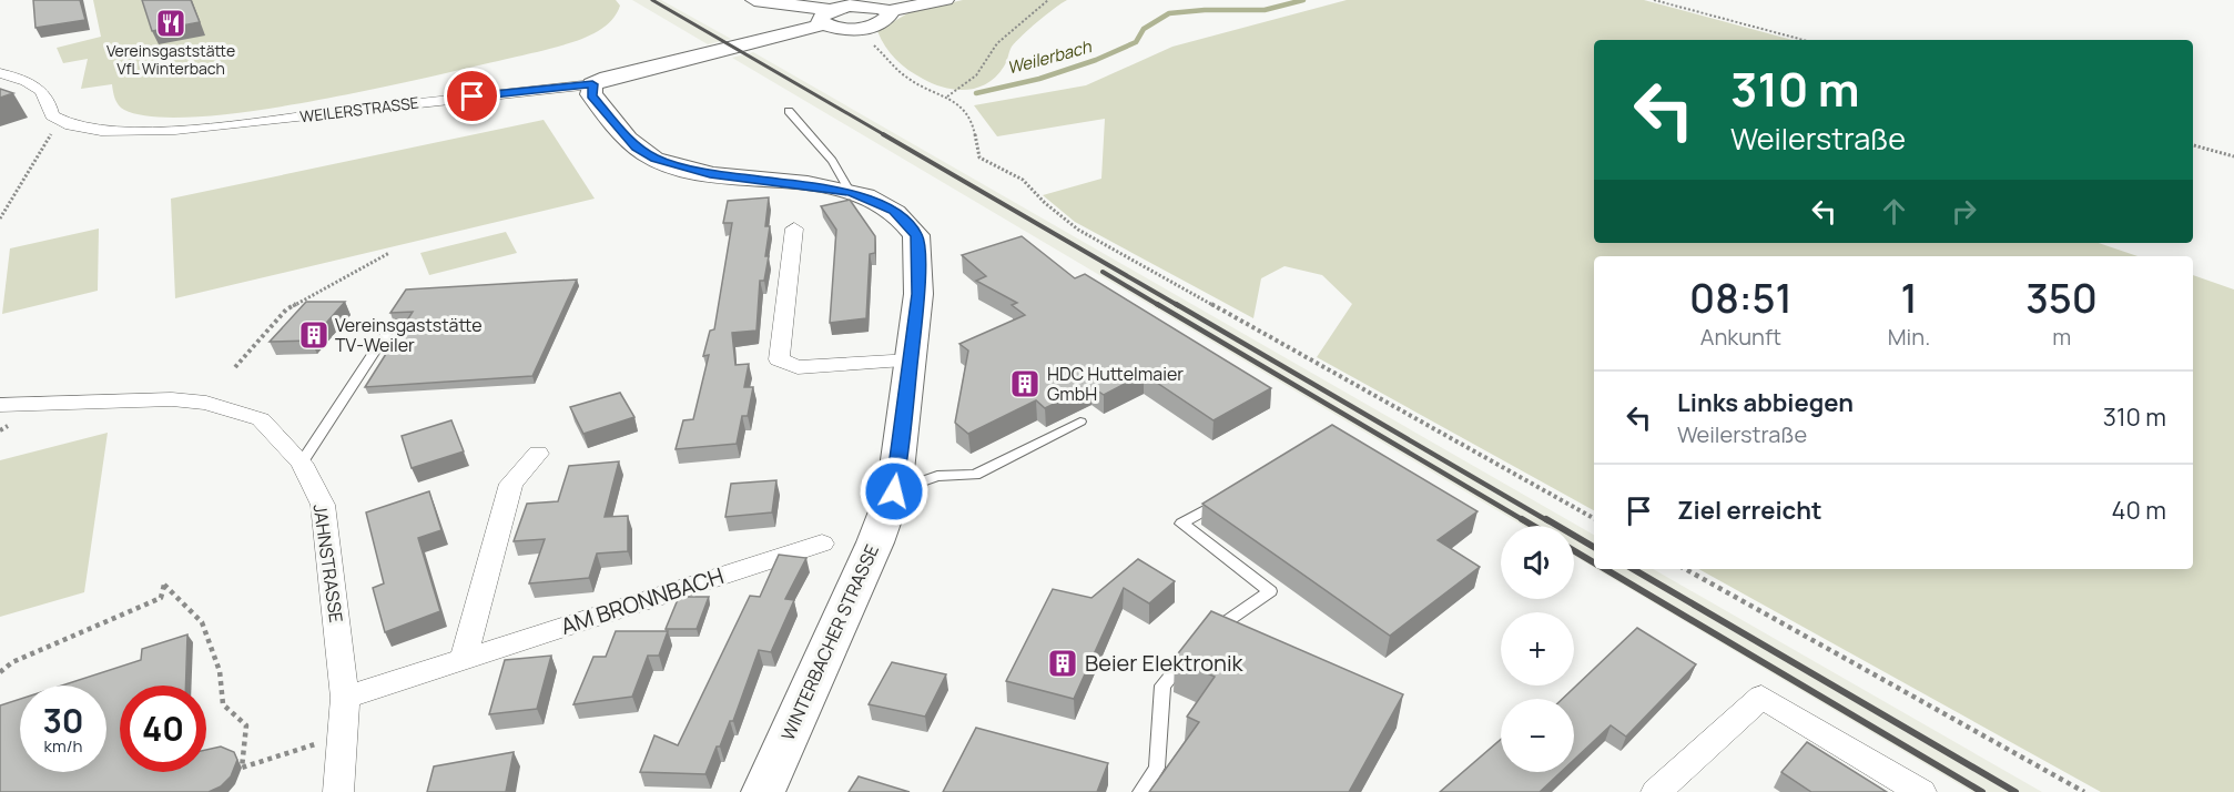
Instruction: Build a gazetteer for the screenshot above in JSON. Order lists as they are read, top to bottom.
{
  "streets": {
    "street": [
      "WEILERSTRASSE",
      "JAHNSTRASSE",
      "AM BRONNBACH",
      "WINTERBACHER STRASSE"
    ]
  },
  "crossings": [
    ["WEILERSTRASSE", "WINTERBACHER STRASSE"],
    ["JAHNSTRASSE", "AM BRONNBACH"]
  ],
  "water": ["Weilerbach"],
  "places": {
    "restaurant": ["Vereinsgaststätte VfL Winterbach"],
    "building": ["Vereinsgaststätte TV-Weiler", "HDC Huttelmaier GmbH", "Beier Elektronik"]
  },
  "page": {
    "turn": ["310 m", "Weilerstraße"],
    "eta": [
      "08:51",
      "Ankunft",
      "1",
      "Min.",
      "350",
      "m"
    ],
    "list": [
      {
        "name": "Links abbiegen",
        "note": "Weilerstraße",
        "value": "310 m"
      },
      {
        "name": "Ziel erreicht",
        "value": "40 m"
      }
    ],
    "map_buttons": ["+", "−"],
    "speed": "30 km/h",
    "limit": "40"
  }
}
